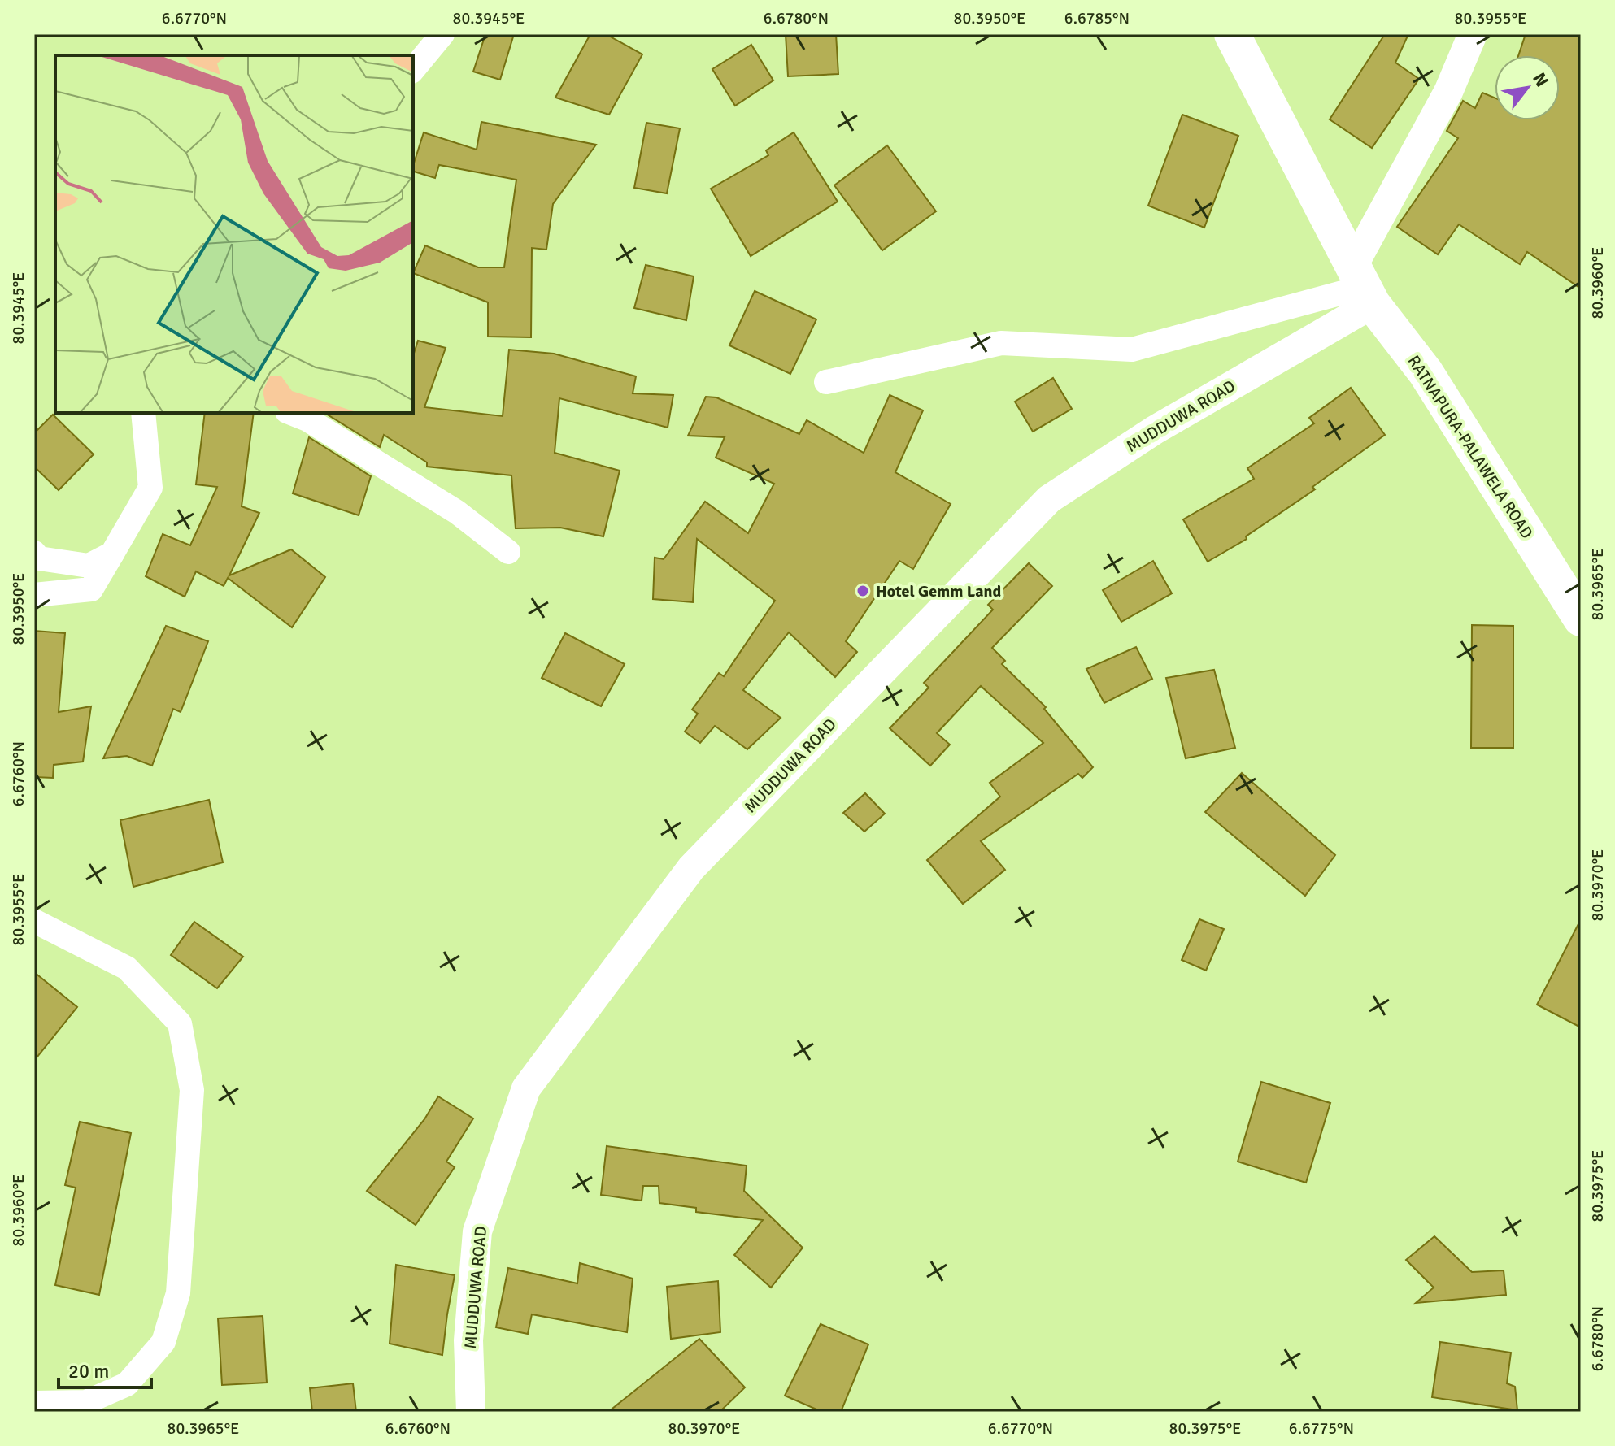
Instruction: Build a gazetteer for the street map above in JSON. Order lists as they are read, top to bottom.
{
  "streets": {
    "main road": ["RATNAPURA-PALAWELA ROAD"],
    "street": ["MUDDUWA ROAD"]
  },
  "crossings": [
    ["MUDDUWA ROAD", "RATNAPURA-PALAWELA ROAD"]
  ],
  "places": ["Hotel Gemm Land"],
  "scale_bar": "20 m",
  "north": "top right",
  "coordinates": [
    "6.6770°N",
    "80.3945°E",
    "6.6780°N",
    "80.3950°E",
    "6.6785°N",
    "80.3955°E",
    "80.3960°E",
    "80.3965°E",
    "6.6760°N",
    "80.3970°E",
    "80.3975°E",
    "6.6775°N"
  ]
}
